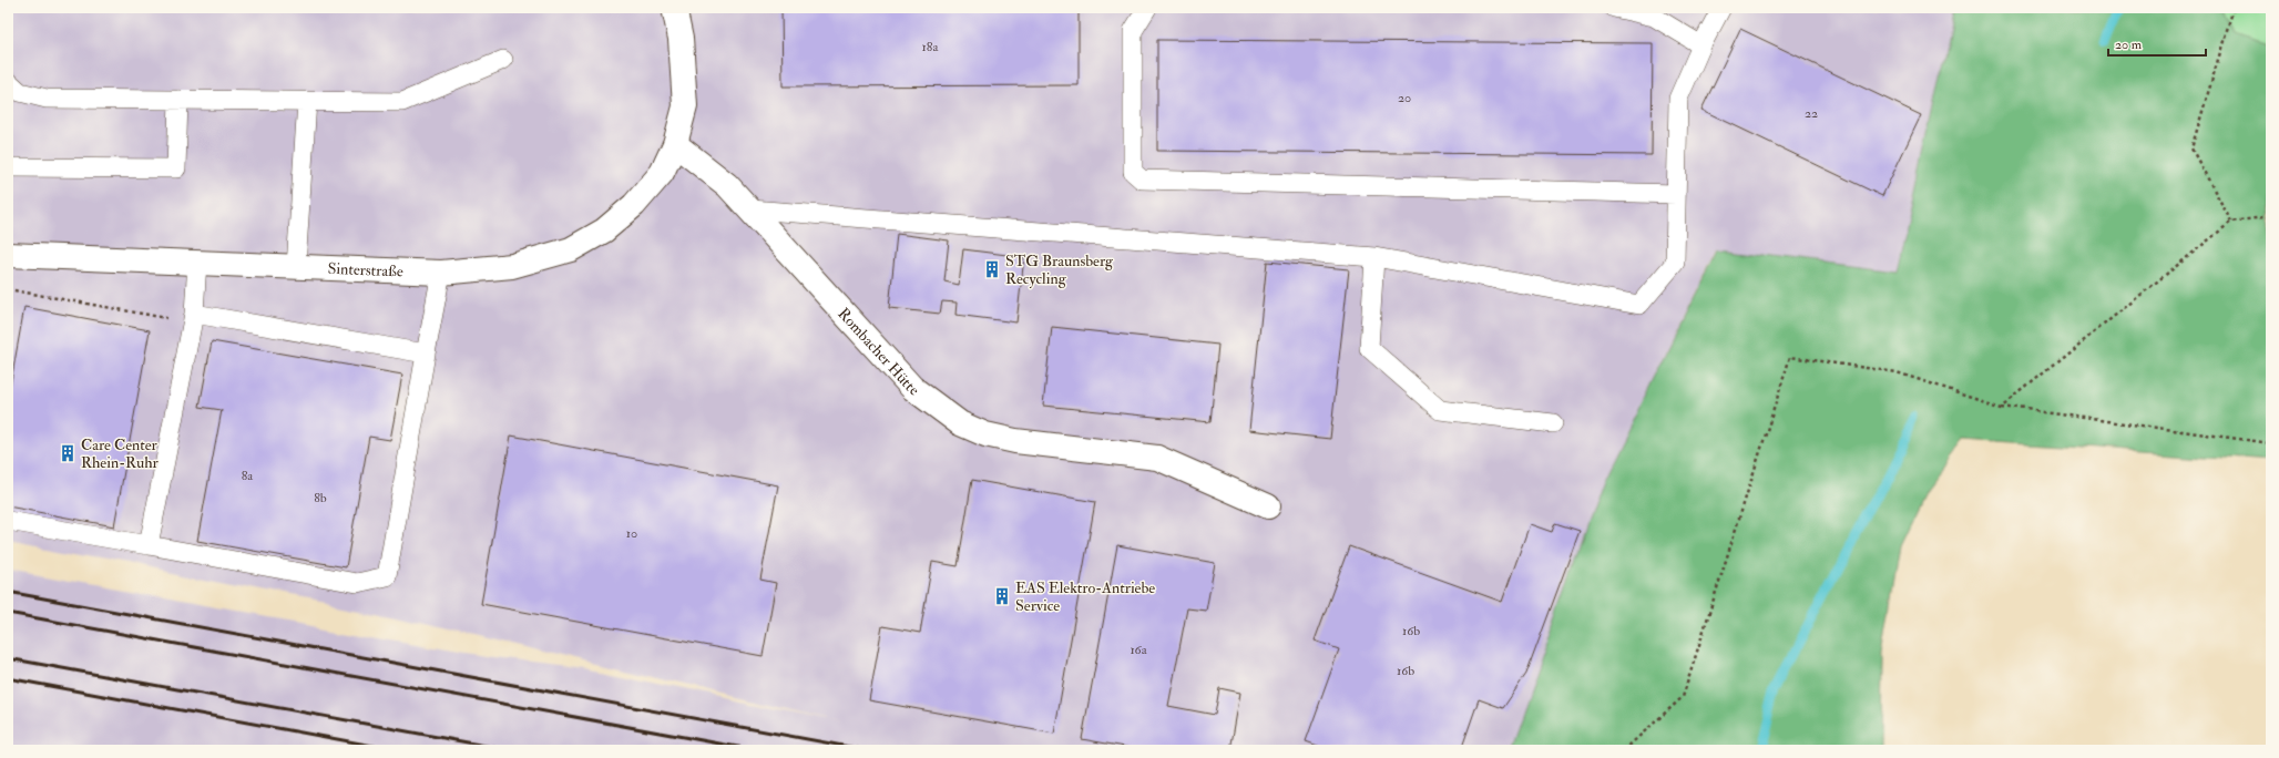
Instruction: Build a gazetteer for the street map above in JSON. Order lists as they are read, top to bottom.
{
  "streets": {
    "street": ["Sinterstraße", "Rombacher Hütte"]
  },
  "crossings": [
    ["Sinterstraße", "Rombacher Hütte"]
  ],
  "places": {
    "building": ["STG Braunsberg Recycling", "Care Center Rhein-Ruhr", "EAS Elektro-Antriebe Service"]
  },
  "house_numbers": [
    "18a",
    "20",
    "22",
    "8a",
    "8b",
    "10",
    "16b",
    "16a",
    "16b"
  ],
  "scale_bar": "20 m"
}
